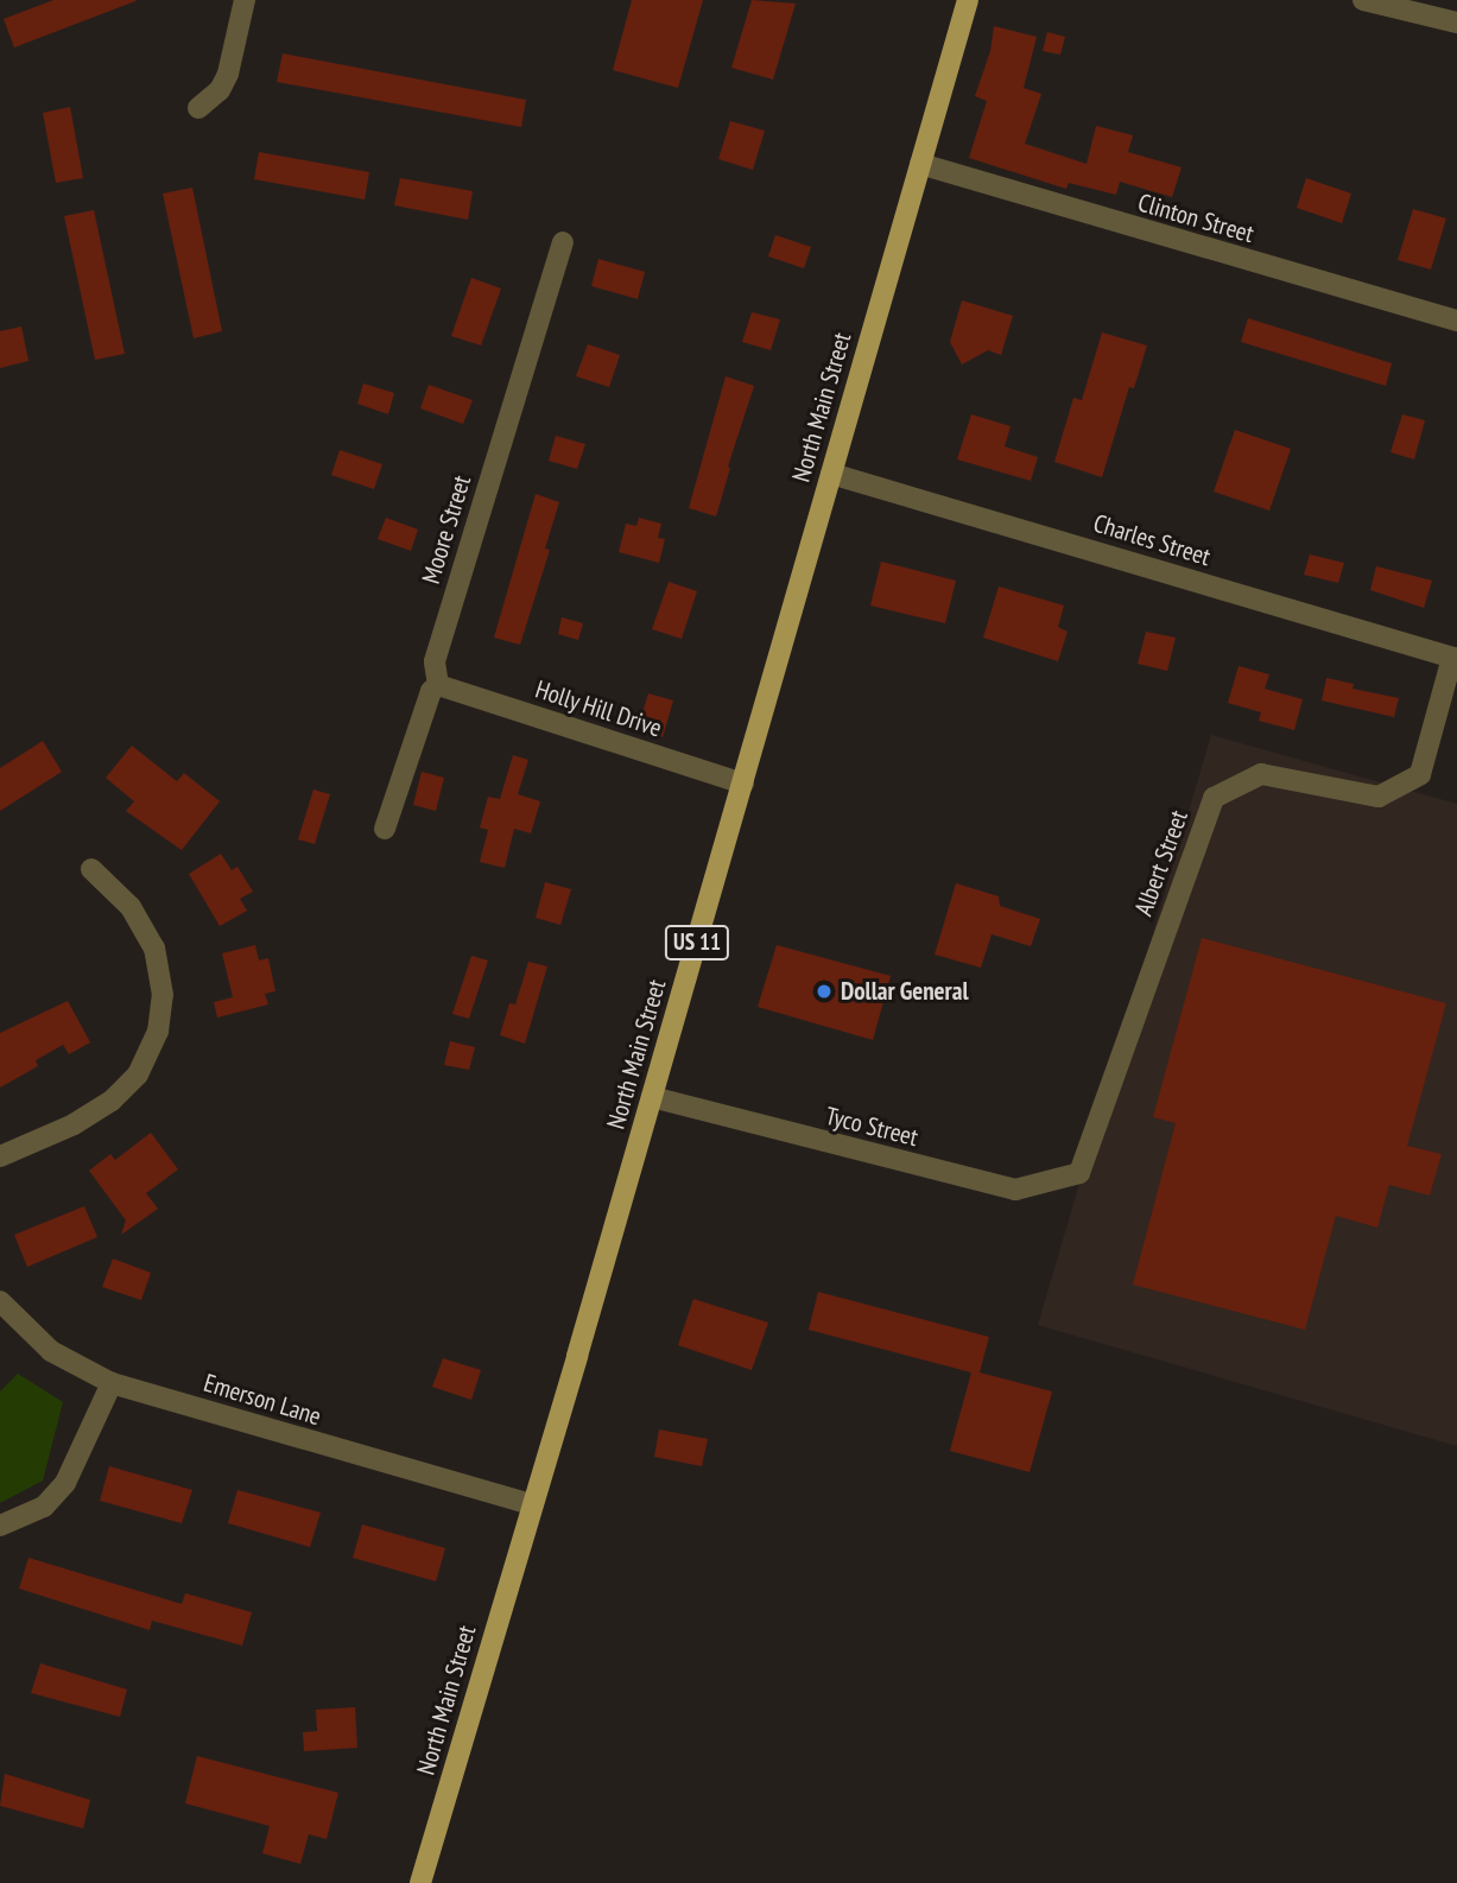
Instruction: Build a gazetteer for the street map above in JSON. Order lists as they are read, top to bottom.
{
  "streets": {
    "main road": ["North Main Street", "US 11"],
    "street": [
      "Clinton Street",
      "Moore Street",
      "Charles Street",
      "Holly Hill Drive",
      "Albert Street",
      "Tyco Street",
      "Emerson Lane"
    ]
  },
  "crossings": [
    ["Clinton Street", "North Main Street"],
    ["North Main Street", "Charles Street"],
    ["North Main Street", "Holly Hill Drive"],
    ["North Main Street", "Tyco Street"],
    ["North Main Street", "Emerson Lane"],
    ["Moore Street", "Holly Hill Drive"],
    ["Charles Street", "Albert Street"],
    ["Albert Street", "Tyco Street"]
  ],
  "places": ["Dollar General"]
}
